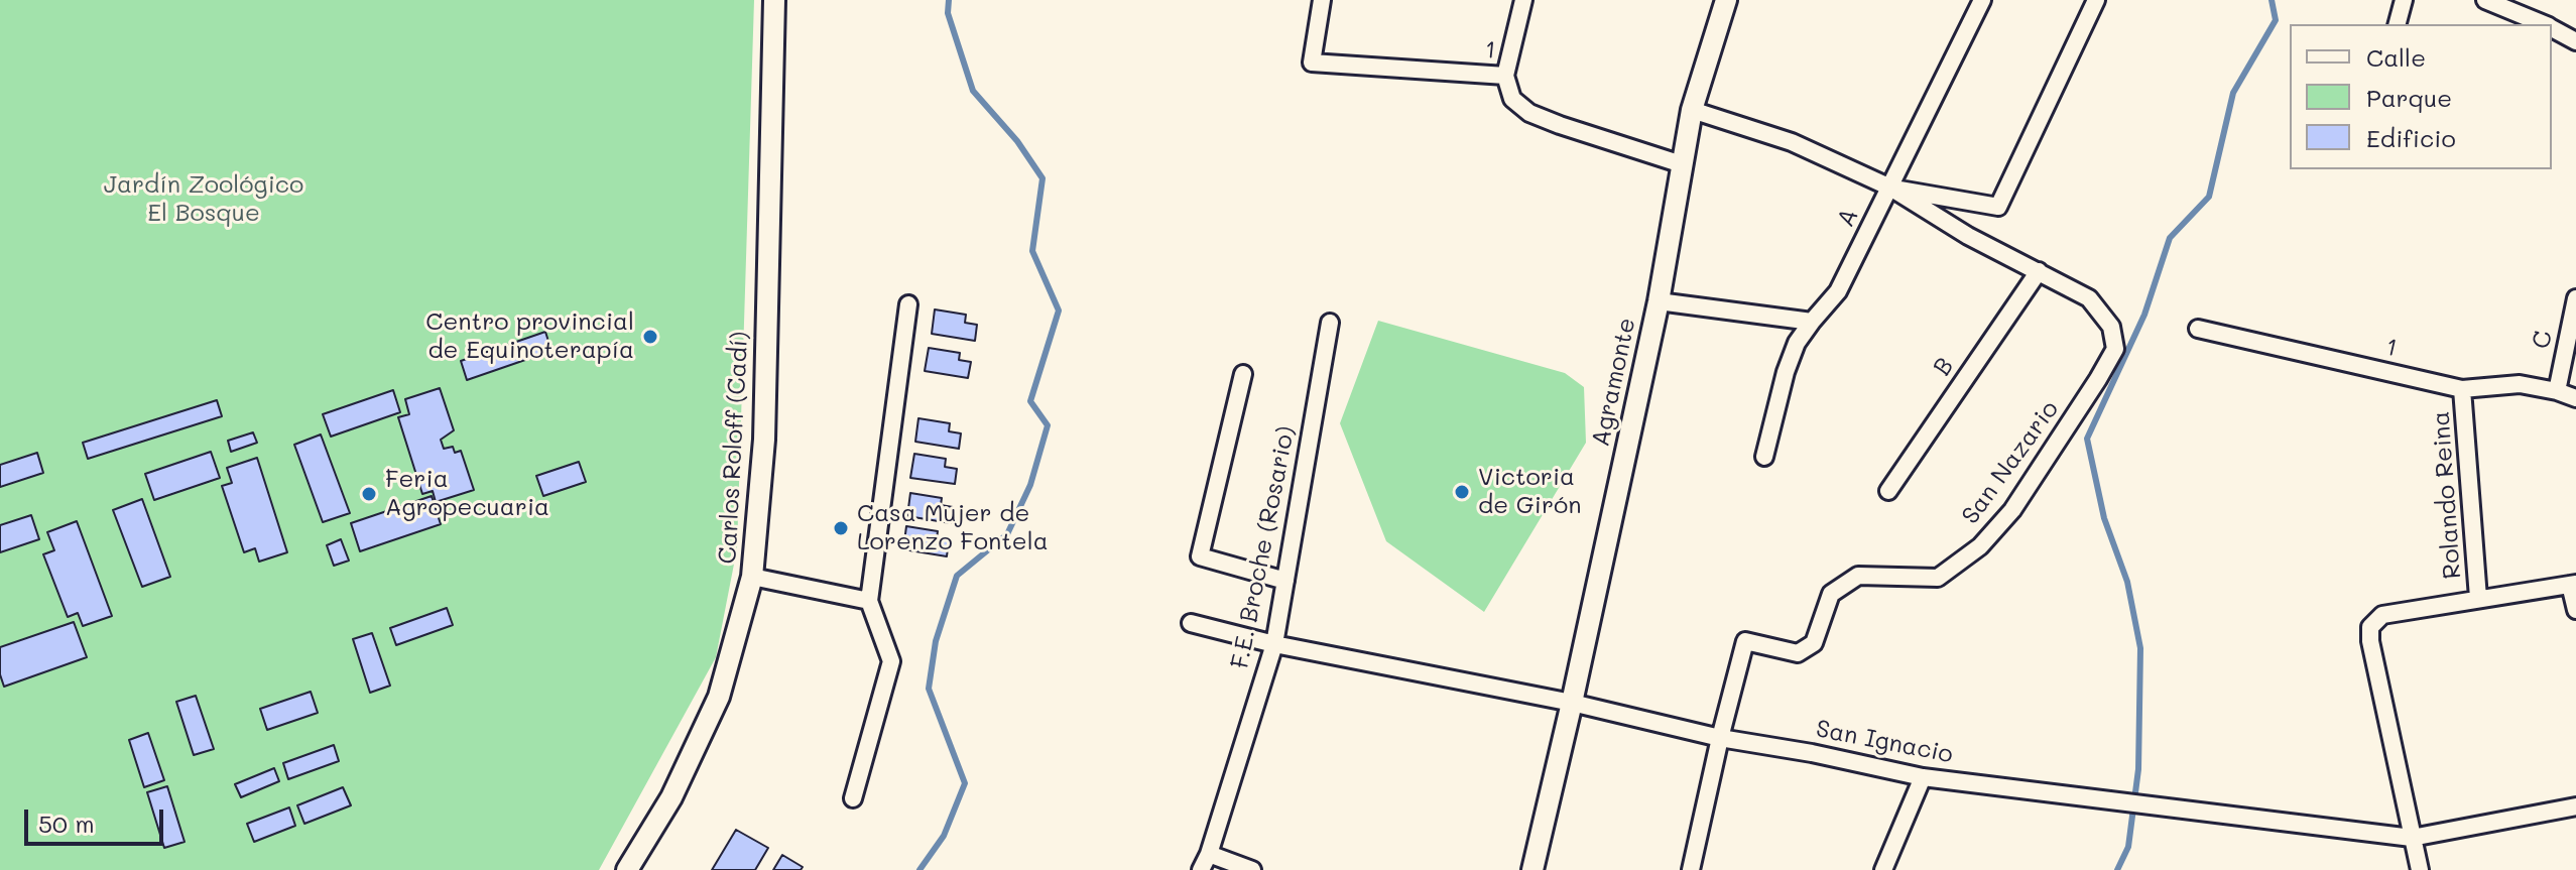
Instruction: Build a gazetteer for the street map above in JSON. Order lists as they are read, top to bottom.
{
  "streets": {
    "street": [
      "1",
      "A",
      "C",
      "B",
      "Agramonte",
      "Carlos Roloff (Cadí)",
      "San Nazario",
      "Rolando Reina",
      "F.E. Broche (Rosario)",
      "San Ignacio"
    ]
  },
  "crossings": [
    ["1", "C"],
    ["1", "Agramonte"],
    ["1", "Rolando Reina"],
    ["B", "San Nazario"],
    ["Agramonte", "San Ignacio"],
    ["San Nazario", "San Ignacio"],
    ["F.E. Broche (Rosario)", "San Ignacio"]
  ],
  "parks": ["Jardín Zoológico El Bosque"],
  "places": [
    "Centro provincial de Equinoterapía",
    "Victoria de Girón",
    "Feria Agropecuaria",
    "Casa Mujer de Lorenzo Fontela"
  ],
  "legend": ["Calle", "Parque", "Edificio"],
  "scale_bar": "50 m"
}
